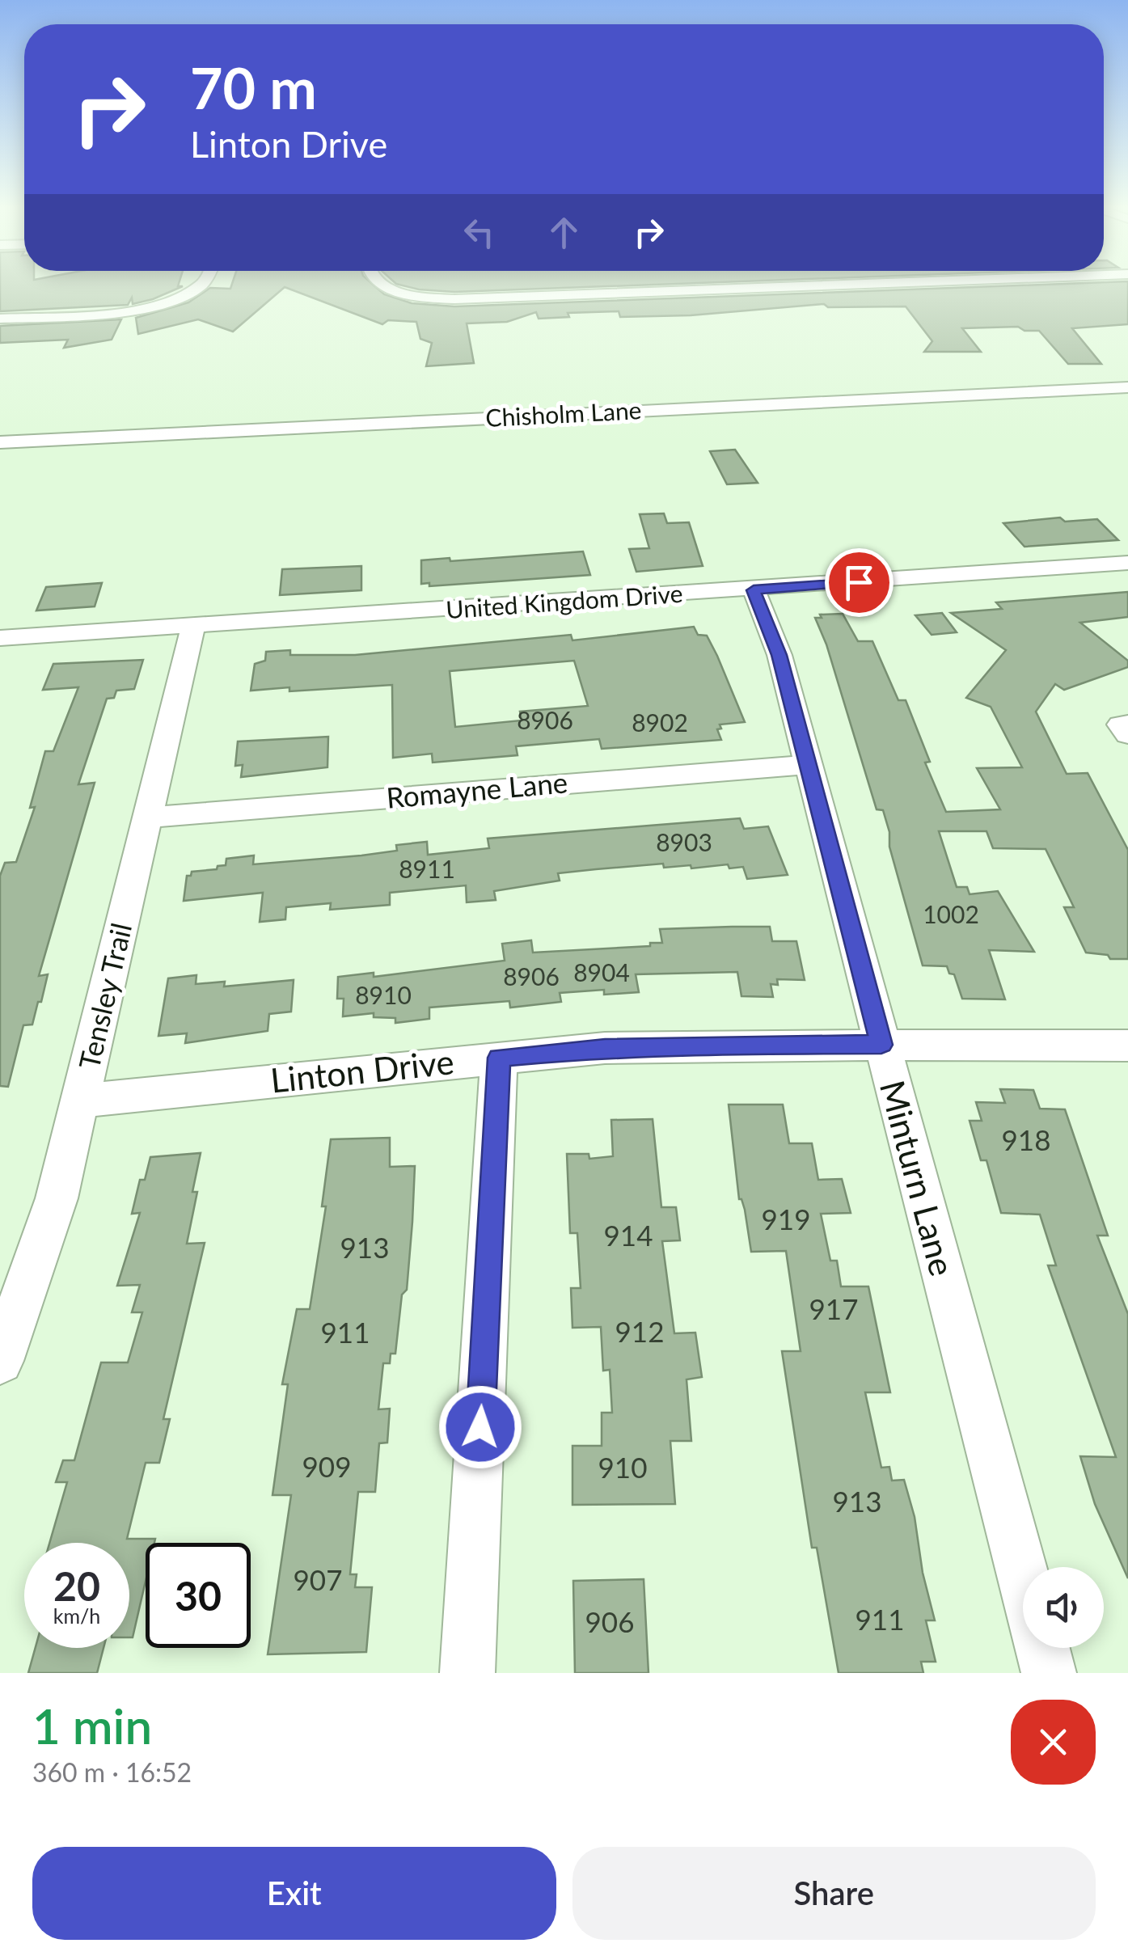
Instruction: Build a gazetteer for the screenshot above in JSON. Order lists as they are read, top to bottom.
{
  "streets": {
    "street": [
      "Chisholm Lane",
      "United Kingdom Drive",
      "Romayne Lane",
      "Tensley Trail",
      "Linton Drive",
      "Minturn Lane"
    ]
  },
  "crossings": [
    ["United Kingdom Drive", "Tensley Trail"],
    ["United Kingdom Drive", "Minturn Lane"],
    ["Romayne Lane", "Tensley Trail"],
    ["Romayne Lane", "Minturn Lane"],
    ["Tensley Trail", "Linton Drive"],
    ["Linton Drive", "Minturn Lane"]
  ],
  "house_numbers": [
    "8906",
    "8902",
    "8903",
    "8911",
    "1002",
    "8904",
    "8906",
    "8910",
    "918",
    "919",
    "914",
    "913",
    "917",
    "912",
    "911",
    "909",
    "910",
    "913",
    "907",
    "911",
    "906"
  ],
  "page": {
    "turn": ["70 m", "Linton Drive"],
    "speed": "20 km/h",
    "limit": "30",
    "heading": ["1 min", "360 m · 16:52"],
    "buttons": ["Exit", "Share"]
  }
}
